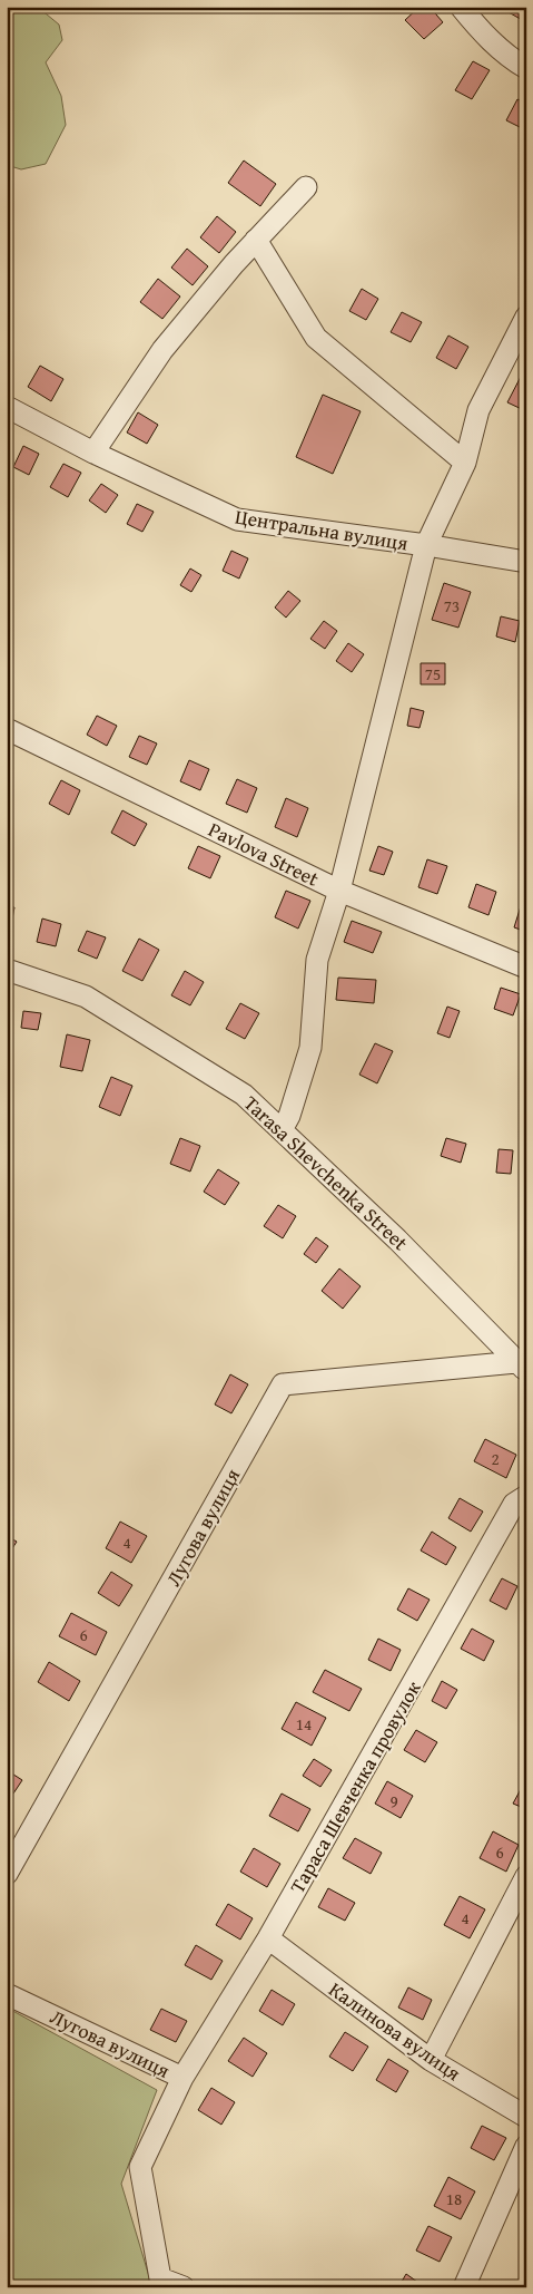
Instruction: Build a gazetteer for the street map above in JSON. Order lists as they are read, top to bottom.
{
  "streets": {
    "street": [
      "Центральна вулиця",
      "Pavlova Street",
      "Tarasa Shevchenka Street",
      "Лугова вулиця",
      "Тараса Шевченка провулок",
      "Калинова вулиця"
    ]
  },
  "crossings": [
    ["Tarasa Shevchenka Street", "Лугова вулиця"],
    ["Лугова вулиця", "Тараса Шевченка провулок"],
    ["Тараса Шевченка провулок", "Калинова вулиця"]
  ],
  "house_numbers": [
    "73",
    "75",
    "2",
    "4",
    "6",
    "14",
    "9",
    "6",
    "4",
    "18"
  ]
}
